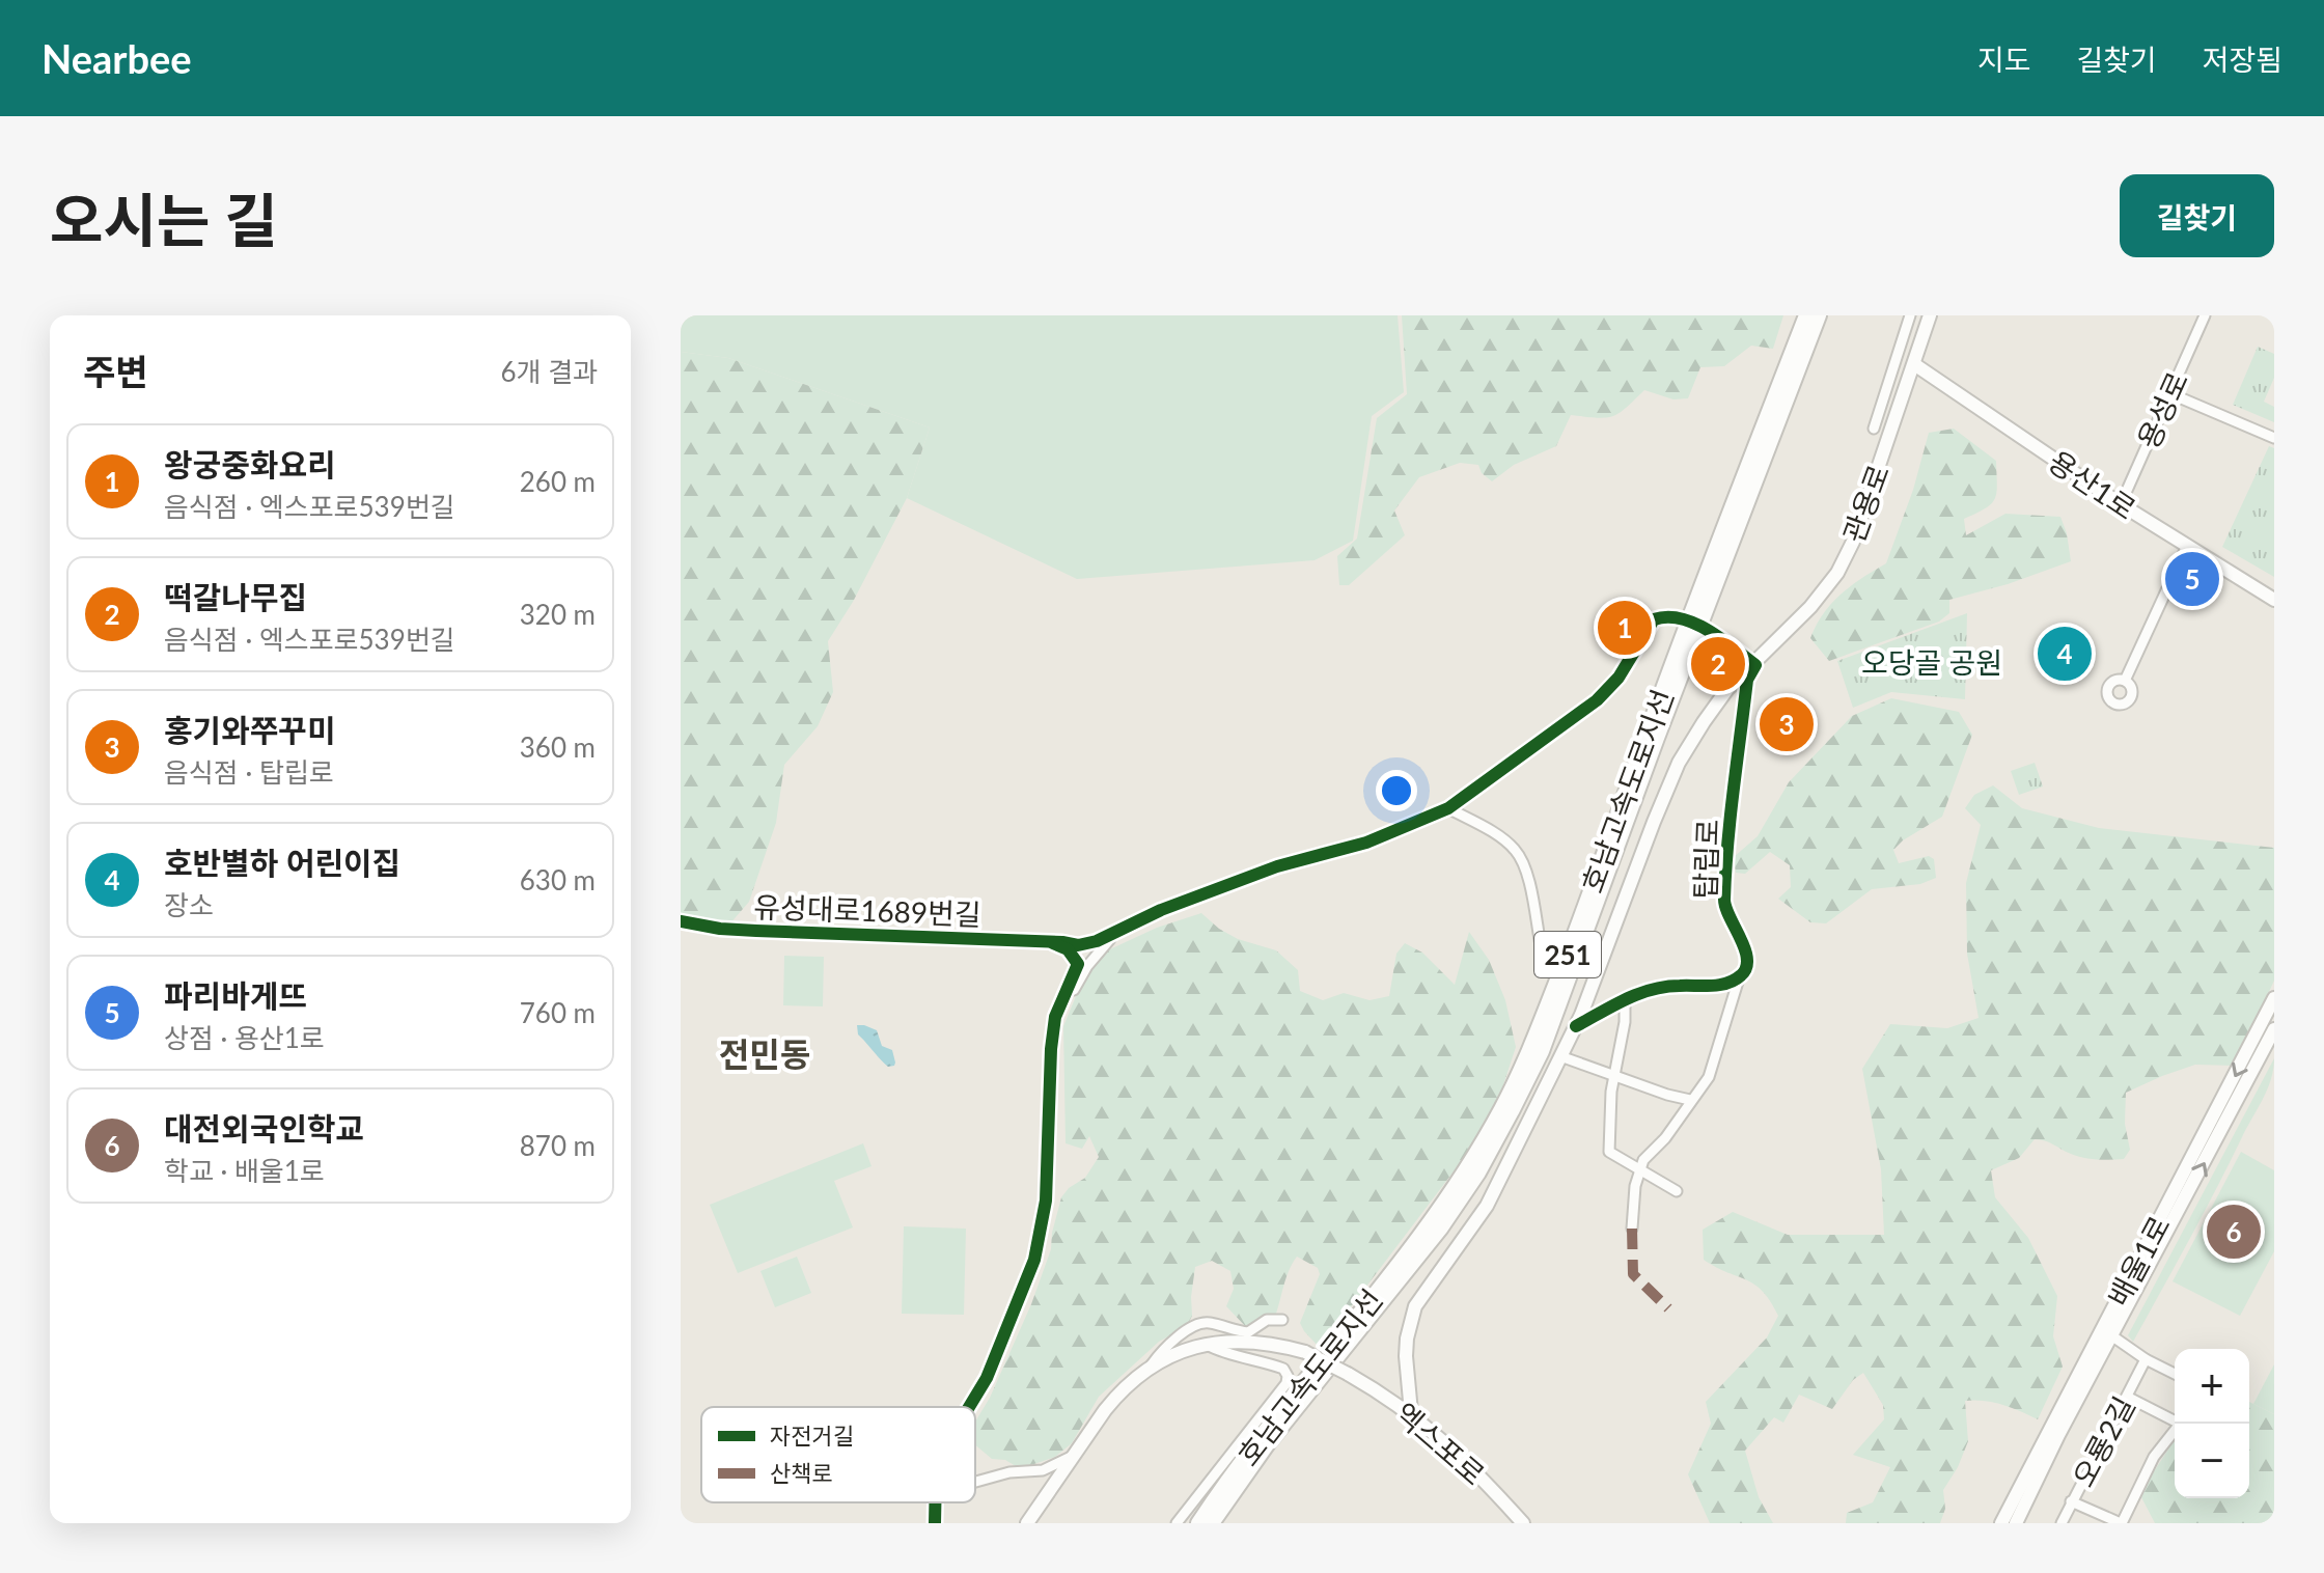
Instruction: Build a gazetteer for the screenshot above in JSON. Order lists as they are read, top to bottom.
{
  "streets": {
    "highway": ["호남고속도로지선", "251"],
    "main road": [
      "용산1로",
      "관용로",
      "탑립로",
      "배울1로",
      "엑스포로"
    ],
    "street": ["용성로", "유성대로1689번길", "오룡2길"]
  },
  "crossings": [
    ["용성로", "용산1로"],
    ["용산1로", "관용로"],
    ["관용로", "탑립로"],
    ["탑립로", "엑스포로"]
  ],
  "districts": ["전민동"],
  "parks": ["오당골 공원"],
  "legend": ["자전거길", "산책로"],
  "page": {
    "header": "Nearbee",
    "nav": ["지도", "길찾기", "저장됨"],
    "title": "오시는 길",
    "buttons": "길찾기",
    "heading": ["주변", "6개 결과"],
    "list": [
      {
        "mark": "1",
        "name": "왕궁중화요리",
        "note": "음식점 · 엑스포로539번길",
        "value": "260 m"
      },
      {
        "mark": "2",
        "name": "떡갈나무집",
        "note": "음식점 · 엑스포로539번길",
        "value": "320 m"
      },
      {
        "mark": "3",
        "name": "홍기와쭈꾸미",
        "note": "음식점 · 탑립로",
        "value": "360 m"
      },
      {
        "mark": "4",
        "name": "호반별하 어린이집",
        "note": "장소",
        "value": "630 m"
      },
      {
        "mark": "5",
        "name": "파리바게뜨",
        "note": "상점 · 용산1로",
        "value": "760 m"
      },
      {
        "mark": "6",
        "name": "대전외국인학교",
        "note": "학교 · 배울1로",
        "value": "870 m"
      }
    ],
    "pins": [
      "5",
      "1",
      "4",
      "2",
      "3",
      "6"
    ],
    "map_buttons": ["+", "−"]
  }
}
